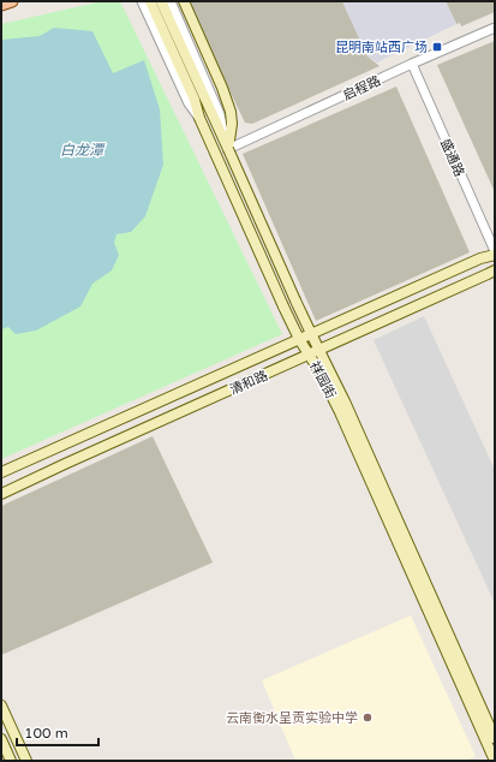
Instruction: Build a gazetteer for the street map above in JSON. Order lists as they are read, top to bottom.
{
  "streets": {
    "main road": ["祥园街", "清和路"],
    "street": ["启程路", "盛通路"]
  },
  "crossings": [
    ["启程路", "盛通路"],
    ["启程路", "祥园街"],
    ["祥园街", "清和路"]
  ],
  "water": ["白龙潭"],
  "places": {
    "transit": ["昆明南站西广场"],
    "other": ["云南衡水呈贡实验中学"]
  },
  "scale_bar": "100 m"
}
